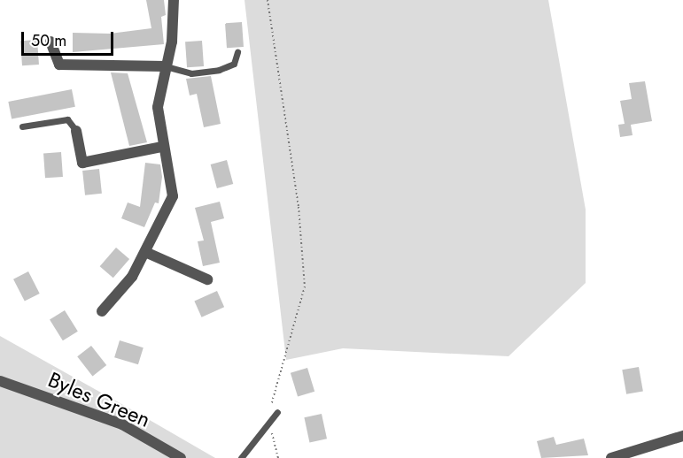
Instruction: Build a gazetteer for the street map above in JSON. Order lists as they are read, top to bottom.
{
  "streets": {
    "street": ["Byles Green"]
  },
  "scale_bar": "50 m"
}
